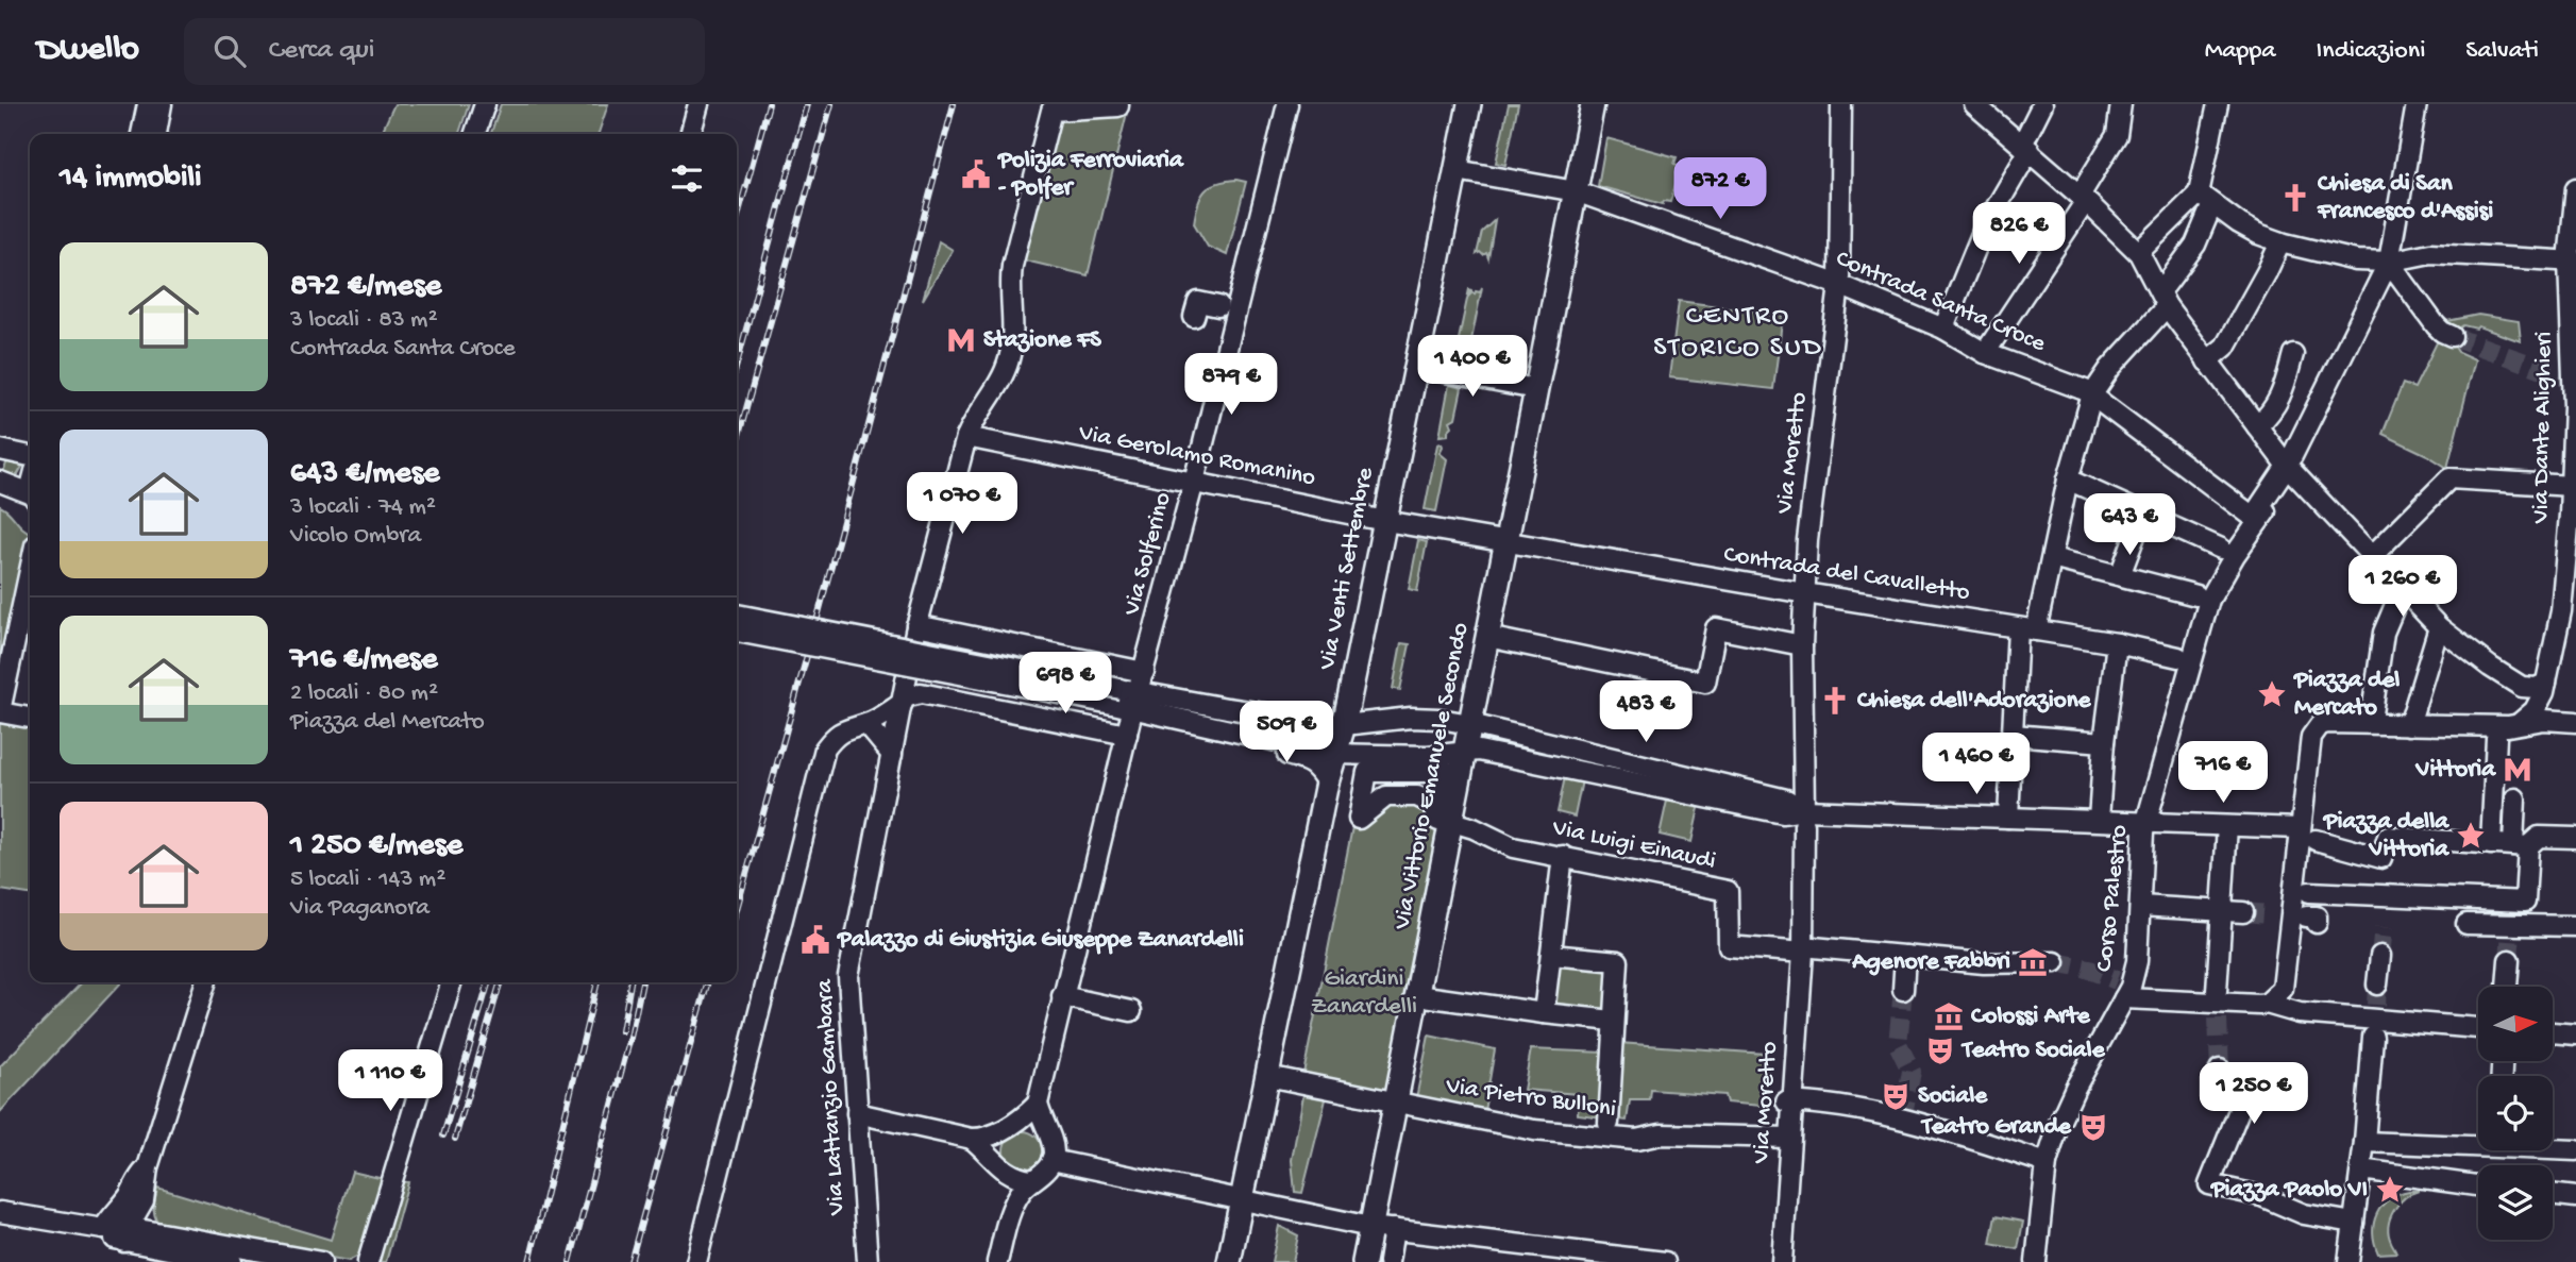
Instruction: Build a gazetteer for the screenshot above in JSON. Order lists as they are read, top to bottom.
{
  "streets": {
    "main road": ["Via Venti Settembre", "Via Vittorio Emanuele Secondo"],
    "street": [
      "Contrada Santa Croce",
      "Via Dante Alighieri",
      "Via Moretto",
      "Via Gerolamo Romanino",
      "Via Solferino",
      "Contrada del Cavalletto",
      "Via Luigi Einaudi",
      "Corso Palestro",
      "Via Lattanzio Gambara",
      "Via Pietro Bulloni"
    ]
  },
  "crossings": [
    ["Contrada Santa Croce", "Via Moretto"],
    ["Contrada Santa Croce", "Via Vittorio Emanuele Secondo"],
    ["Contrada Santa Croce", "Corso Palestro"],
    ["Via Moretto", "Contrada del Cavalletto"],
    ["Via Moretto", "Via Luigi Einaudi"],
    ["Via Moretto", "Via Pietro Bulloni"],
    ["Via Gerolamo Romanino", "Via Solferino"],
    ["Via Gerolamo Romanino", "Via Venti Settembre"],
    ["Via Gerolamo Romanino", "Contrada del Cavalletto"],
    ["Via Gerolamo Romanino", "Via Vittorio Emanuele Secondo"],
    ["Via Gerolamo Romanino", "Via Lattanzio Gambara"],
    ["Via Venti Settembre", "Via Pietro Bulloni"],
    ["Contrada del Cavalletto", "Via Vittorio Emanuele Secondo"],
    ["Via Vittorio Emanuele Secondo", "Via Luigi Einaudi"],
    ["Via Vittorio Emanuele Secondo", "Via Pietro Bulloni"]
  ],
  "districts": ["CENTRO STORICO SUD"],
  "parks": ["Giardini Zanardelli"],
  "places": {
    "public building": ["Polizia Ferroviaria - Polfer", "Palazzo di Giustizia Giuseppe Zanardelli"],
    "church": ["Chiesa di San Francesco d'Assisi", "Chiesa dell'Adorazione"],
    "metro station": ["Stazione FS", "Vittoria"],
    "place": ["Piazza del Mercato", "Piazza della Vittoria", "Piazza Paolo VI"],
    "museum": ["Agenore Fabbri", "Colossi Arte"],
    "theatre": ["Teatro Sociale", "Sociale", "Teatro Grande"]
  },
  "north": "right",
  "page": {
    "header": "Dwello",
    "search": "Cerca qui",
    "nav": ["Mappa", "Indicazioni", "Salvati"],
    "heading": "14 immobili",
    "price": [
      "872 €",
      "826 €",
      "1 400 €",
      "879 €",
      "1 070 €",
      "643 €",
      "1 260 €",
      "698 €",
      "483 €",
      "509 €",
      "1 460 €",
      "716 €",
      "1 110 €",
      "1 250 €"
    ],
    "list": [
      {
        "name": "872 €/mese",
        "note": "3 locali · 83 m² · Contrada Santa Croce"
      },
      {
        "name": "643 €/mese",
        "note": "3 locali · 74 m² · Vicolo Ombra"
      },
      {
        "name": "716 €/mese",
        "note": "2 locali · 80 m² · Piazza del Mercato"
      },
      {
        "name": "1 250 €/mese",
        "note": "5 locali · 143 m² · Via Paganora"
      }
    ]
  }
}
